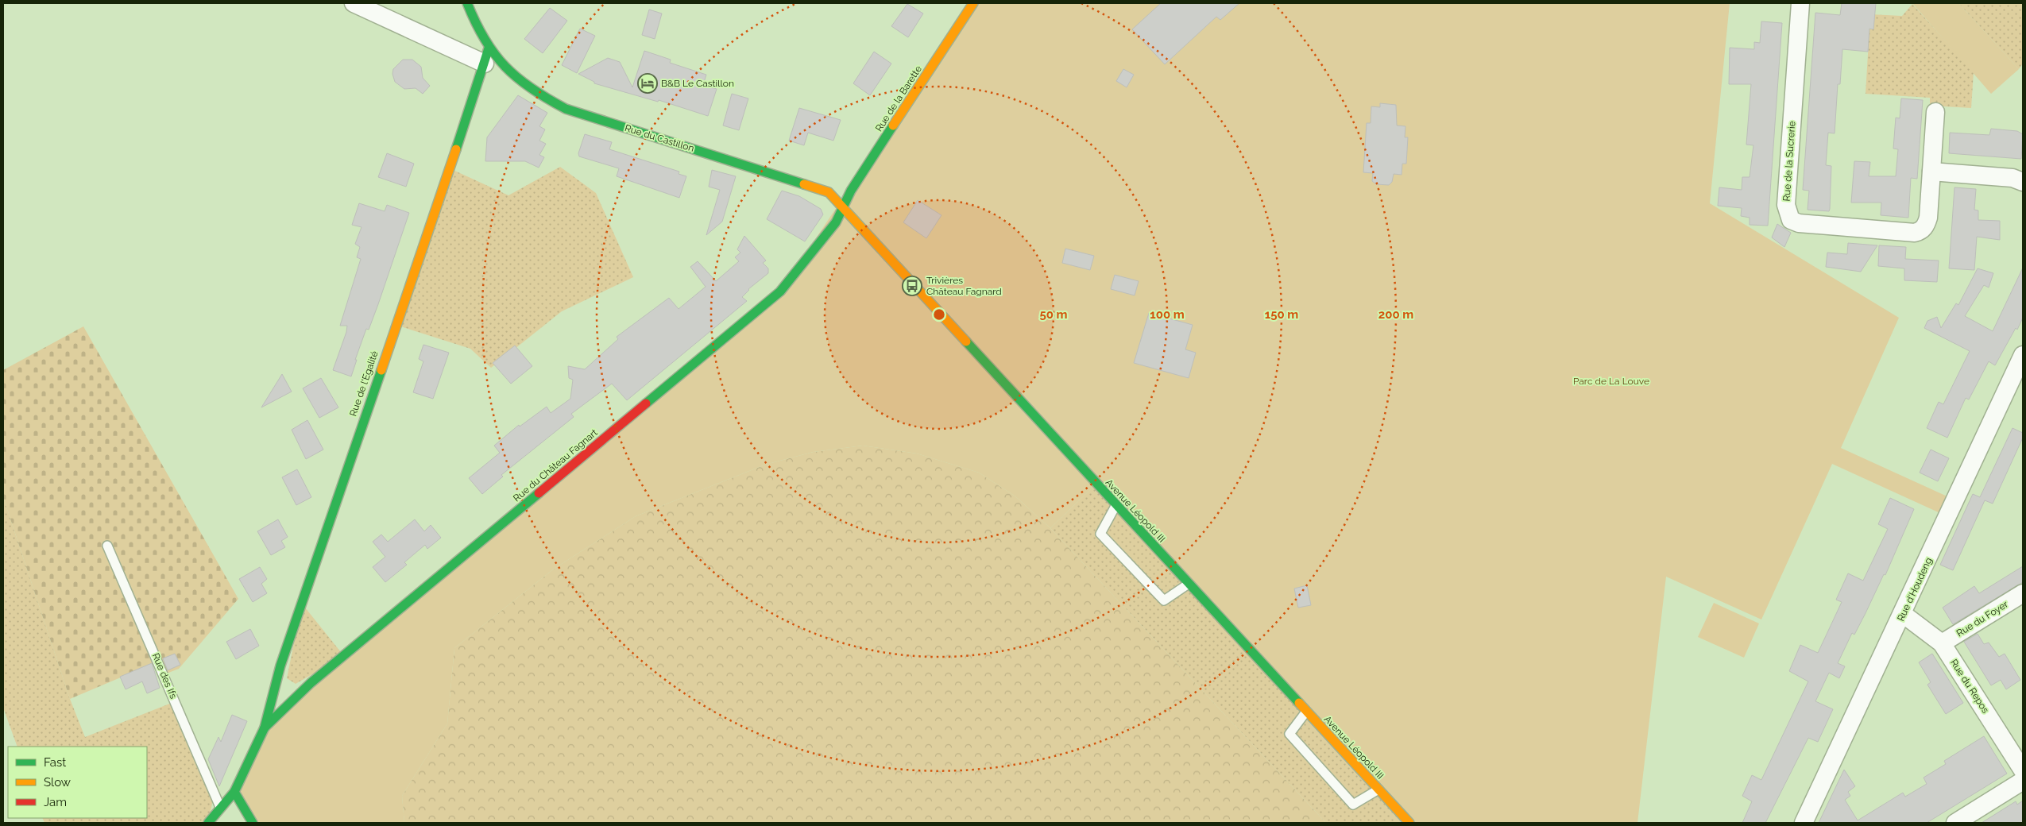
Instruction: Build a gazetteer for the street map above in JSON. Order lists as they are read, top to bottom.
{
  "streets": {
    "street": [
      "Rue de la Barette",
      "Rue du Castillon",
      "Rue de la Sucrerie",
      "Rue de l'Egalité",
      "Rue du Château Fagnart",
      "Avenue Léopold III",
      "Rue d'Houdeng",
      "Rue du Foyer",
      "Rue du Repos"
    ],
    "lane": ["Rue des Ifs"]
  },
  "crossings": [
    ["Rue de la Barette", "Rue du Castillon"],
    ["Rue de la Barette", "Rue du Château Fagnart"],
    ["Rue de la Barette", "Avenue Léopold III"],
    ["Rue du Castillon", "Rue de l'Egalité"],
    ["Rue du Castillon", "Rue du Château Fagnart"],
    ["Rue du Castillon", "Avenue Léopold III"],
    ["Rue de l'Egalité", "Rue du Château Fagnart"],
    ["Rue du Château Fagnart", "Avenue Léopold III"],
    ["Rue d'Houdeng", "Rue du Repos"],
    ["Rue du Foyer", "Rue du Repos"]
  ],
  "parks": ["Parc de La Louve"],
  "places": {
    "hotel": ["B&B Le Castillon"],
    "bus stop": ["Trivières Château Fagnard"]
  },
  "legend": ["Fast", "Slow", "Jam"],
  "rings": [
    "50 m",
    "100 m",
    "150 m",
    "200 m"
  ]
}
